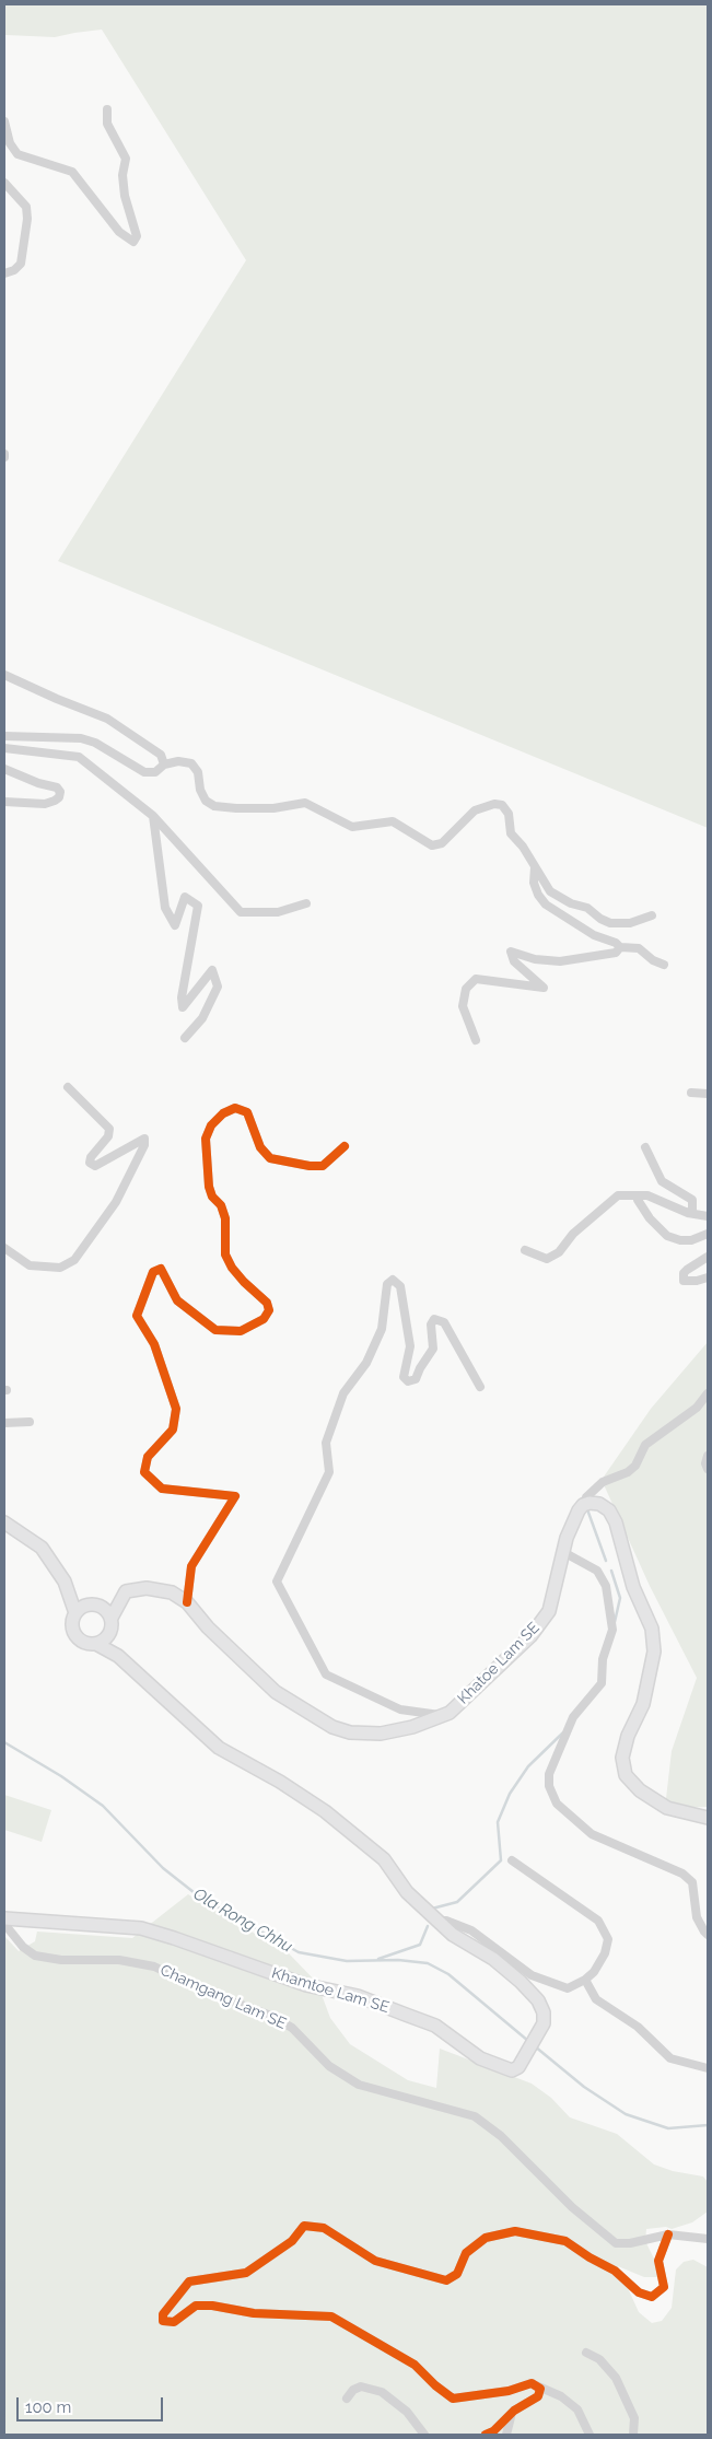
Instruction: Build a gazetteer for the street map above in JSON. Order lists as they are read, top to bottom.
{
  "streets": {
    "main road": ["Khatoe Lam SE", "Khamtoe Lam SE"],
    "street": ["Chamgang Lam SE"]
  },
  "crossings": [
    ["Khatoe Lam SE", "Khamtoe Lam SE"]
  ],
  "water": ["Ola Rong Chhu"],
  "scale_bar": "100 m"
}
